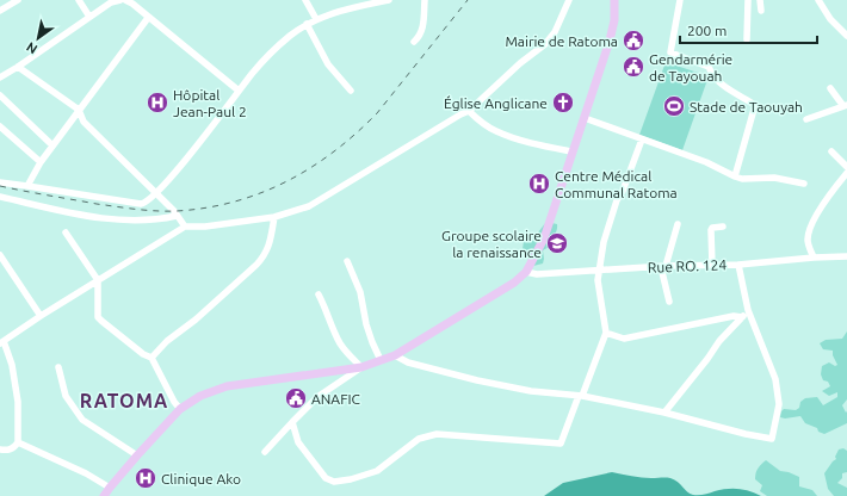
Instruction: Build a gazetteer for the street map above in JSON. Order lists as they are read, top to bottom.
{
  "streets": {
    "street": ["Rue RO. 124"]
  },
  "districts": ["RATOMA"],
  "places": {
    "public building": ["Mairie de Ratoma", "Gendarmérie de Tayouah", "ANAFIC"],
    "hospital": ["Hôpital Jean-Paul 2", "Centre Médical Communal Ratoma", "Clinique Ako"],
    "church": ["Église Anglicane"],
    "sports": ["Stade de Taouyah"],
    "school or university": ["Groupe scolaire la renaissance"]
  },
  "scale_bar": "200 m",
  "north": "bottom left"
}
